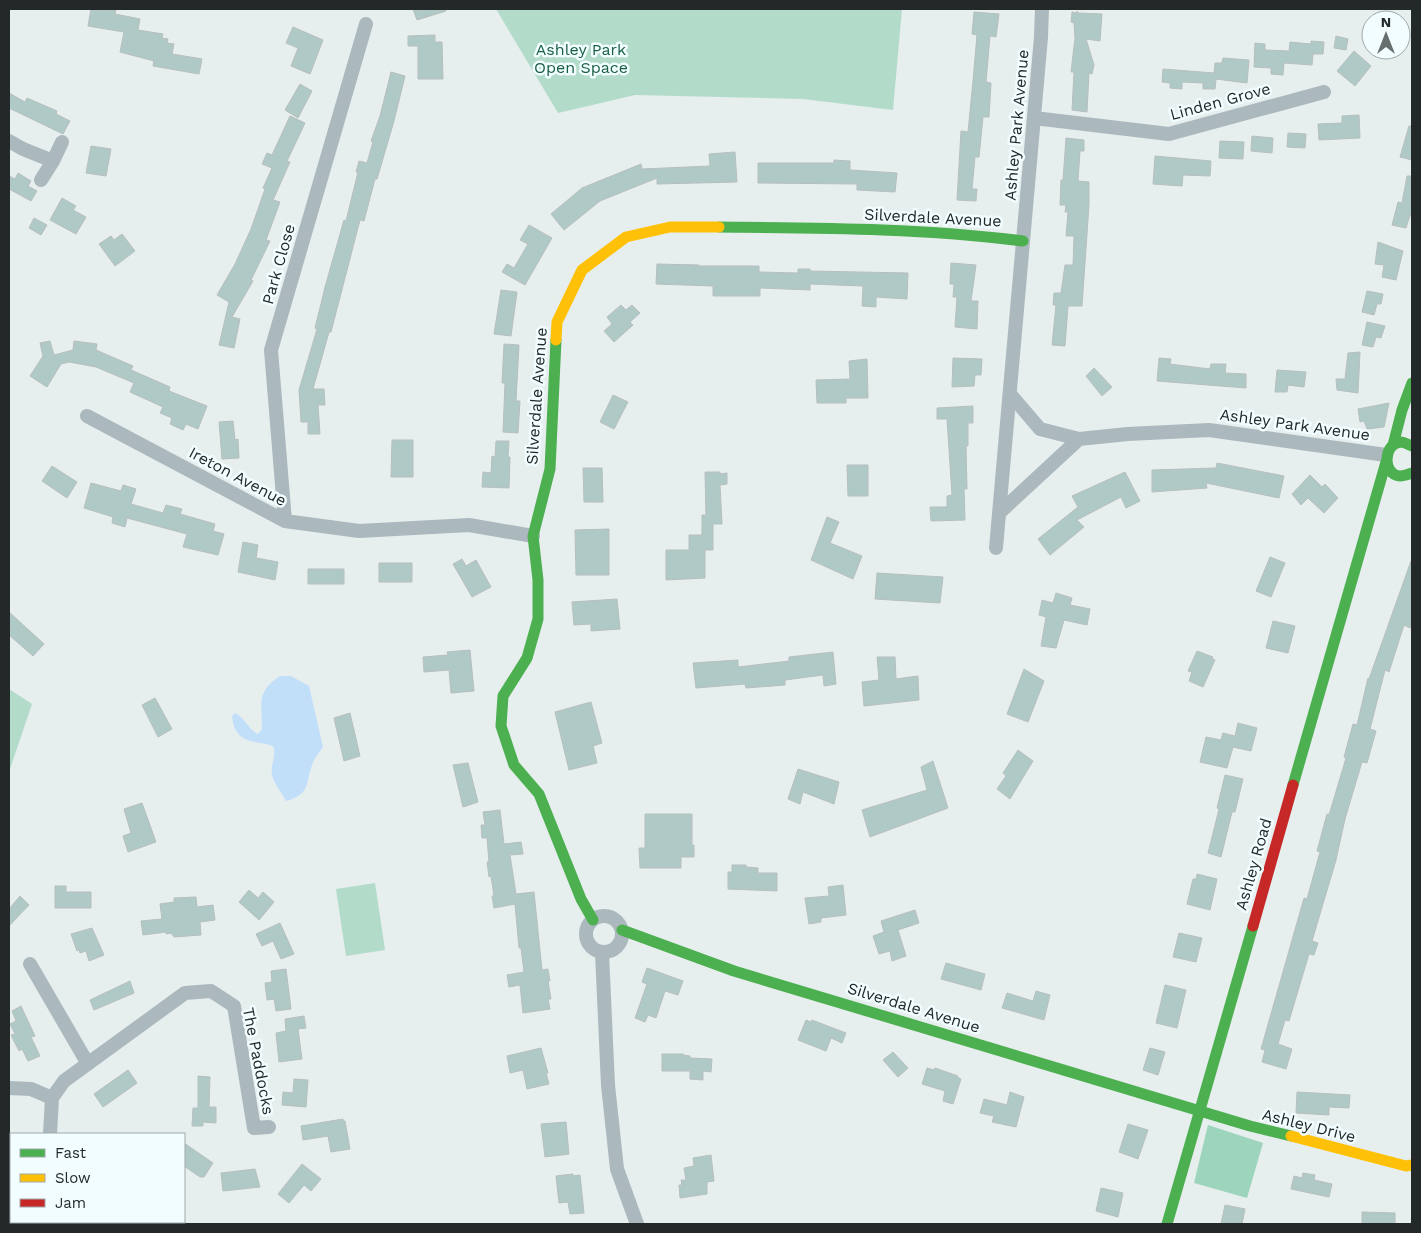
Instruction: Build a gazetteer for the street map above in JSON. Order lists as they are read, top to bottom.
{
  "streets": {
    "street": [
      "Linden Grove",
      "Ashley Park Avenue",
      "Silverdale Avenue",
      "Park Close",
      "Ireton Avenue",
      "Ashley Road",
      "The Paddocks",
      "Ashley Drive"
    ]
  },
  "crossings": [
    ["Linden Grove", "Ashley Park Avenue"],
    ["Ashley Park Avenue", "Silverdale Avenue"],
    ["Ashley Park Avenue", "Ashley Road"],
    ["Silverdale Avenue", "Ireton Avenue"],
    ["Silverdale Avenue", "Ashley Road"],
    ["Silverdale Avenue", "Ashley Drive"],
    ["Park Close", "Ireton Avenue"],
    ["Ashley Road", "Ashley Drive"]
  ],
  "parks": ["Ashley Park Open Space"],
  "legend": ["Fast", "Slow", "Jam"],
  "north": "top"
}
